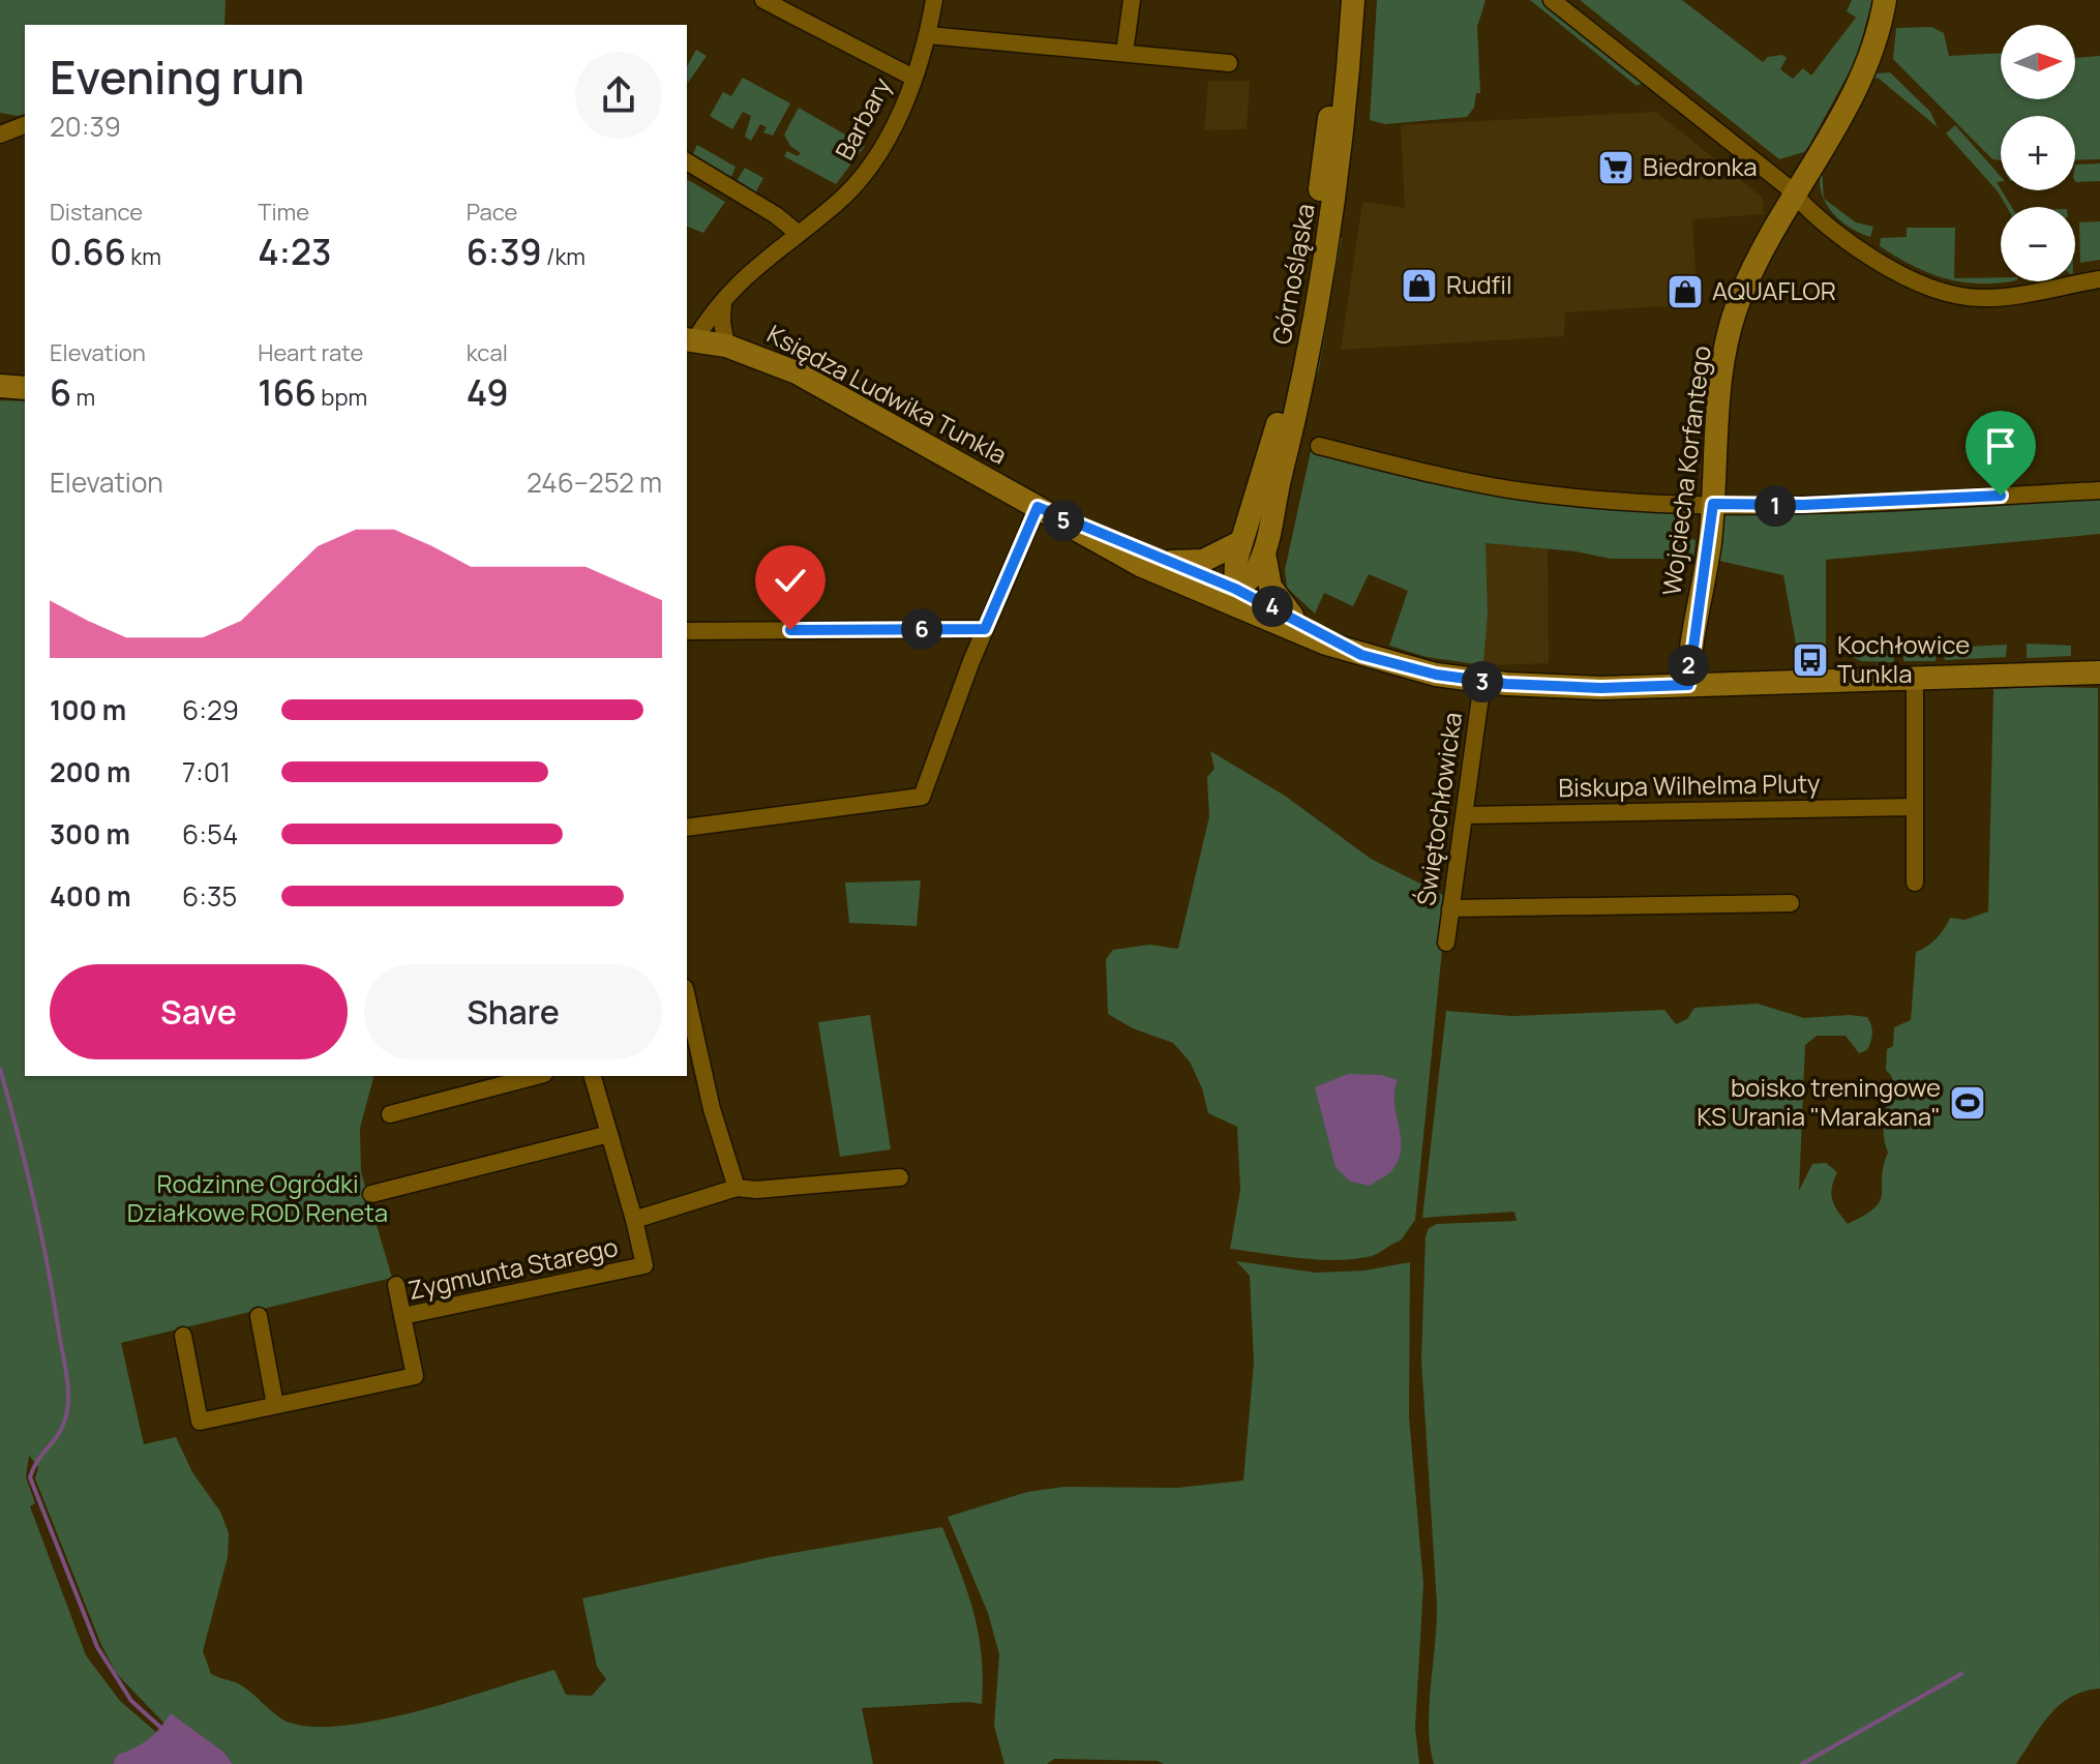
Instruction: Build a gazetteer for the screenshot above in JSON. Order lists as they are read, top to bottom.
{
  "streets": {
    "street": [
      "Barbary",
      "Górnośląska",
      "Księdza Ludwika Tunkla",
      "Wojciecha Korfantego",
      "Biskupa Wilhelma Pluty",
      "Świętochłowicka",
      "Zygmunta Starego"
    ]
  },
  "crossings": [
    ["Barbary", "Księdza Ludwika Tunkla"],
    ["Górnośląska", "Księdza Ludwika Tunkla"],
    ["Księdza Ludwika Tunkla", "Wojciecha Korfantego"],
    ["Księdza Ludwika Tunkla", "Świętochłowicka"],
    ["Biskupa Wilhelma Pluty", "Świętochłowicka"]
  ],
  "parks": ["Rodzinne Ogródki Działkowe ROD Reneta"],
  "places": {
    "supermarket": ["Biedronka"],
    "shop": ["Rudfil", "AQUAFLOR"],
    "bus stop": ["Kochłowice Tunkla"],
    "sports": ["boisko treningowe KS Urania \"Marakana\""]
  },
  "north": "right",
  "page": {
    "map_buttons": ["+", "−"],
    "heading": ["Evening run", "20:39"],
    "stats": [
      ["Distance", "0.66 km"],
      ["Time", "4:23"],
      ["Pace", "6:39 /km"],
      ["Elevation", "6 m"],
      ["Heart rate", "166 bpm"],
      ["kcal", "49"]
    ],
    "chart": ["Elevation", "246–252 m"],
    "pins": [
      "1",
      "5",
      "4",
      "6",
      "2",
      "3"
    ],
    "list": [
      {
        "name": "100 m",
        "note": "6:29"
      },
      {
        "name": "200 m",
        "note": "7:01"
      },
      {
        "name": "300 m",
        "note": "6:54"
      },
      {
        "name": "400 m",
        "note": "6:35"
      }
    ],
    "buttons": ["Save", "Share"]
  }
}
